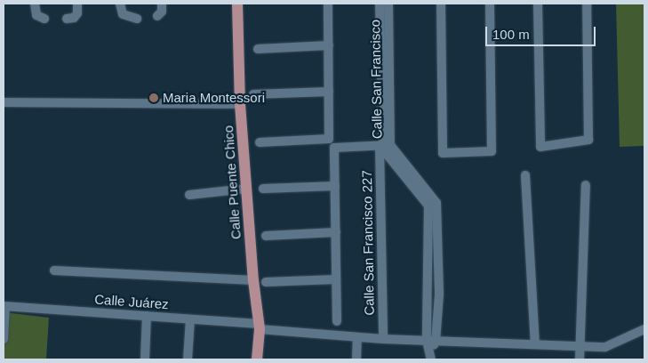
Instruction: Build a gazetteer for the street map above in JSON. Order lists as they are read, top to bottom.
{
  "streets": {
    "main road": ["Calle Puente Chico"],
    "street": ["Calle San Francisco", "Calle San Francisco 227", "Calle Juárez"]
  },
  "crossings": [
    ["Calle San Francisco", "Calle San Francisco 227"],
    ["Calle Puente Chico", "Calle Juárez"],
    ["Calle San Francisco 227", "Calle Juárez"]
  ],
  "places": ["Maria Montessori"],
  "scale_bar": "100 m"
}
